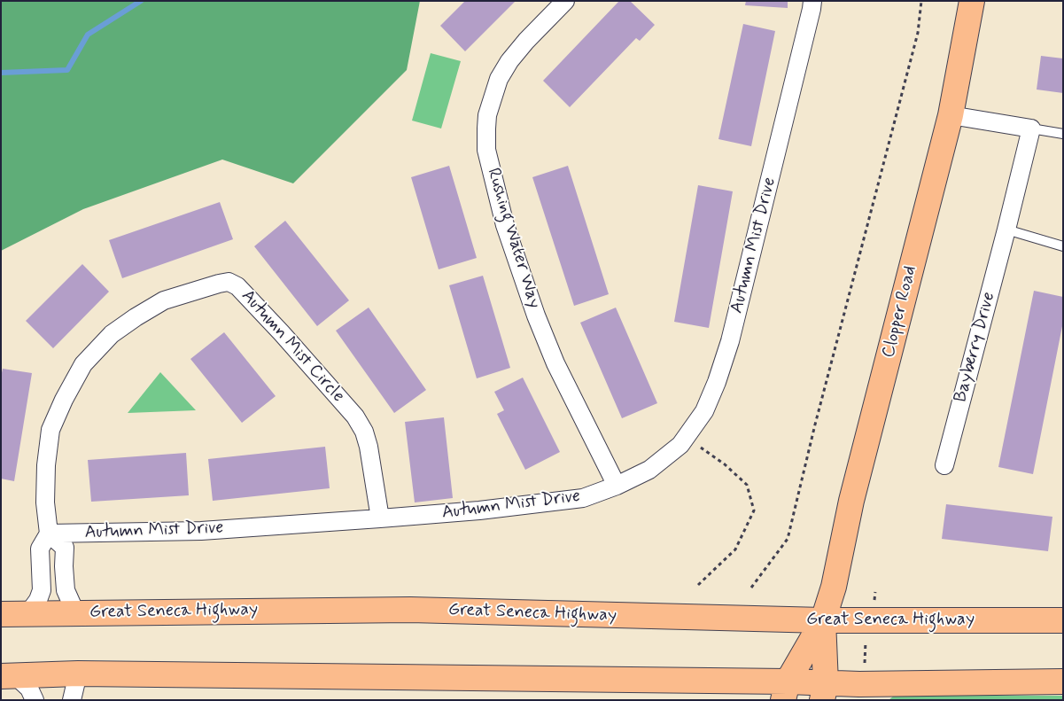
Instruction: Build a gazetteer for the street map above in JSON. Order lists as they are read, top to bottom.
{
  "streets": {
    "main road": ["Clopper Road", "Great Seneca Highway"],
    "street": [
      "Rushing Water Way",
      "Autumn Mist Drive",
      "Autumn Mist Circle",
      "Bayberry Drive"
    ]
  },
  "crossings": [
    ["Rushing Water Way", "Autumn Mist Drive"],
    ["Autumn Mist Drive", "Autumn Mist Circle"],
    ["Clopper Road", "Great Seneca Highway"],
    ["Autumn Mist Circle", "Great Seneca Highway"]
  ]
}
